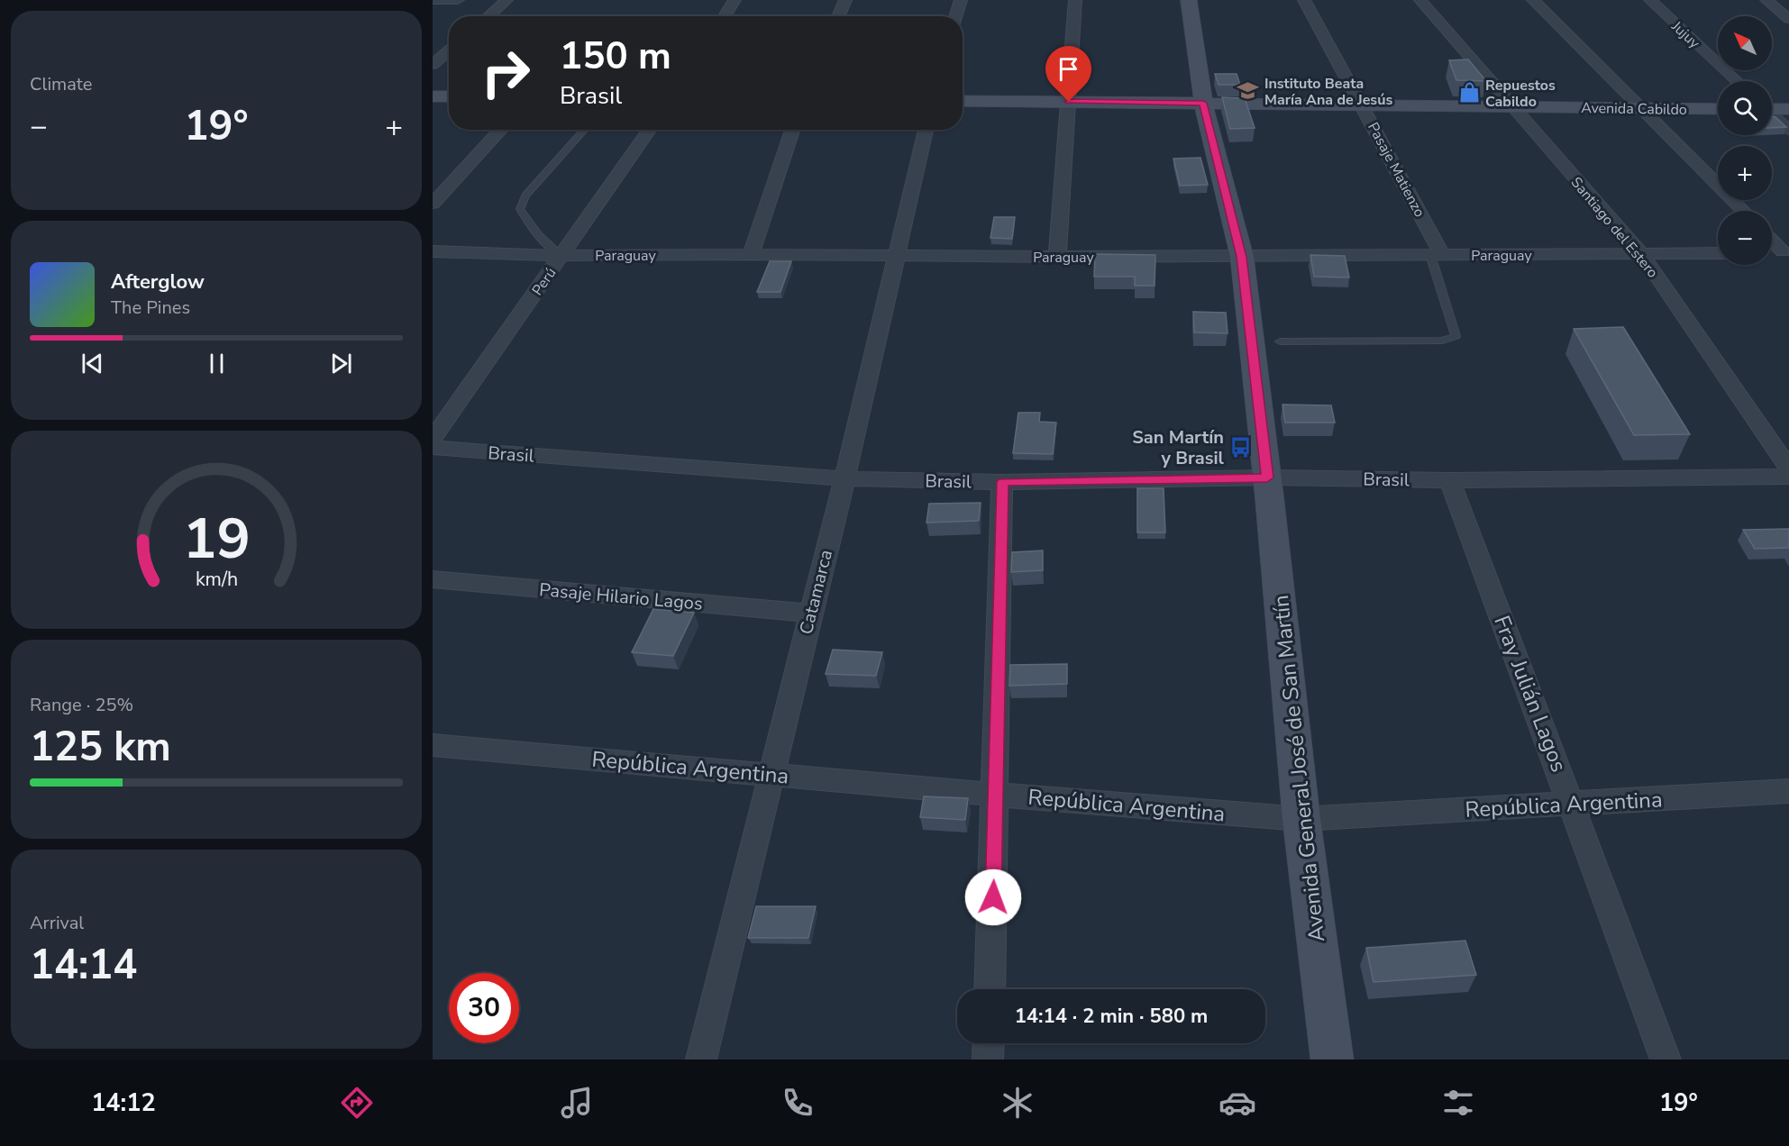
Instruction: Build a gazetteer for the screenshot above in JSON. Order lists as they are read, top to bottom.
{
  "streets": {
    "street": [
      "Jujuy",
      "Avenida Cabildo",
      "Pasaje Matienzo",
      "Santiago del Estero",
      "Paraguay",
      "Perú",
      "Brasil",
      "Catamarca",
      "Pasaje Hilario Lagos",
      "Fray Julián Lagos",
      "República Argentina",
      "Avenida General José de San Martín"
    ]
  },
  "crossings": [
    ["Avenida Cabildo", "Pasaje Matienzo"],
    ["Avenida Cabildo", "Santiago del Estero"],
    ["Avenida Cabildo", "Avenida General José de San Martín"],
    ["Pasaje Matienzo", "Paraguay"],
    ["Santiago del Estero", "Paraguay"],
    ["Paraguay", "Perú"],
    ["Paraguay", "Catamarca"],
    ["Paraguay", "Avenida General José de San Martín"],
    ["Brasil", "Catamarca"],
    ["Brasil", "Fray Julián Lagos"],
    ["Brasil", "Avenida General José de San Martín"],
    ["Catamarca", "Pasaje Hilario Lagos"],
    ["Catamarca", "República Argentina"],
    ["Fray Julián Lagos", "República Argentina"],
    ["República Argentina", "Avenida General José de San Martín"]
  ],
  "places": {
    "school or university": ["Instituto Beata María Ana de Jesús"],
    "shop": ["Repuestos Cabildo"],
    "bus stop": ["San Martín y Brasil"]
  },
  "north": "top left",
  "page": {
    "tile": [
      "Climate",
      ["Range · 25%", "125 km"],
      ["Arrival", "14:14"]
    ],
    "map_buttons": ["+", "−"],
    "turn": ["150 m", "Brasil"],
    "heat": ["−", "19°", "+"],
    "song": ["Afterglow", "The Pines"],
    "limit": "30",
    "trip": "14:14 · 2 min · 580 m",
    "tabs": ["14:12", "19°"],
    "gauge": ["19", "km/h"]
  }
}
